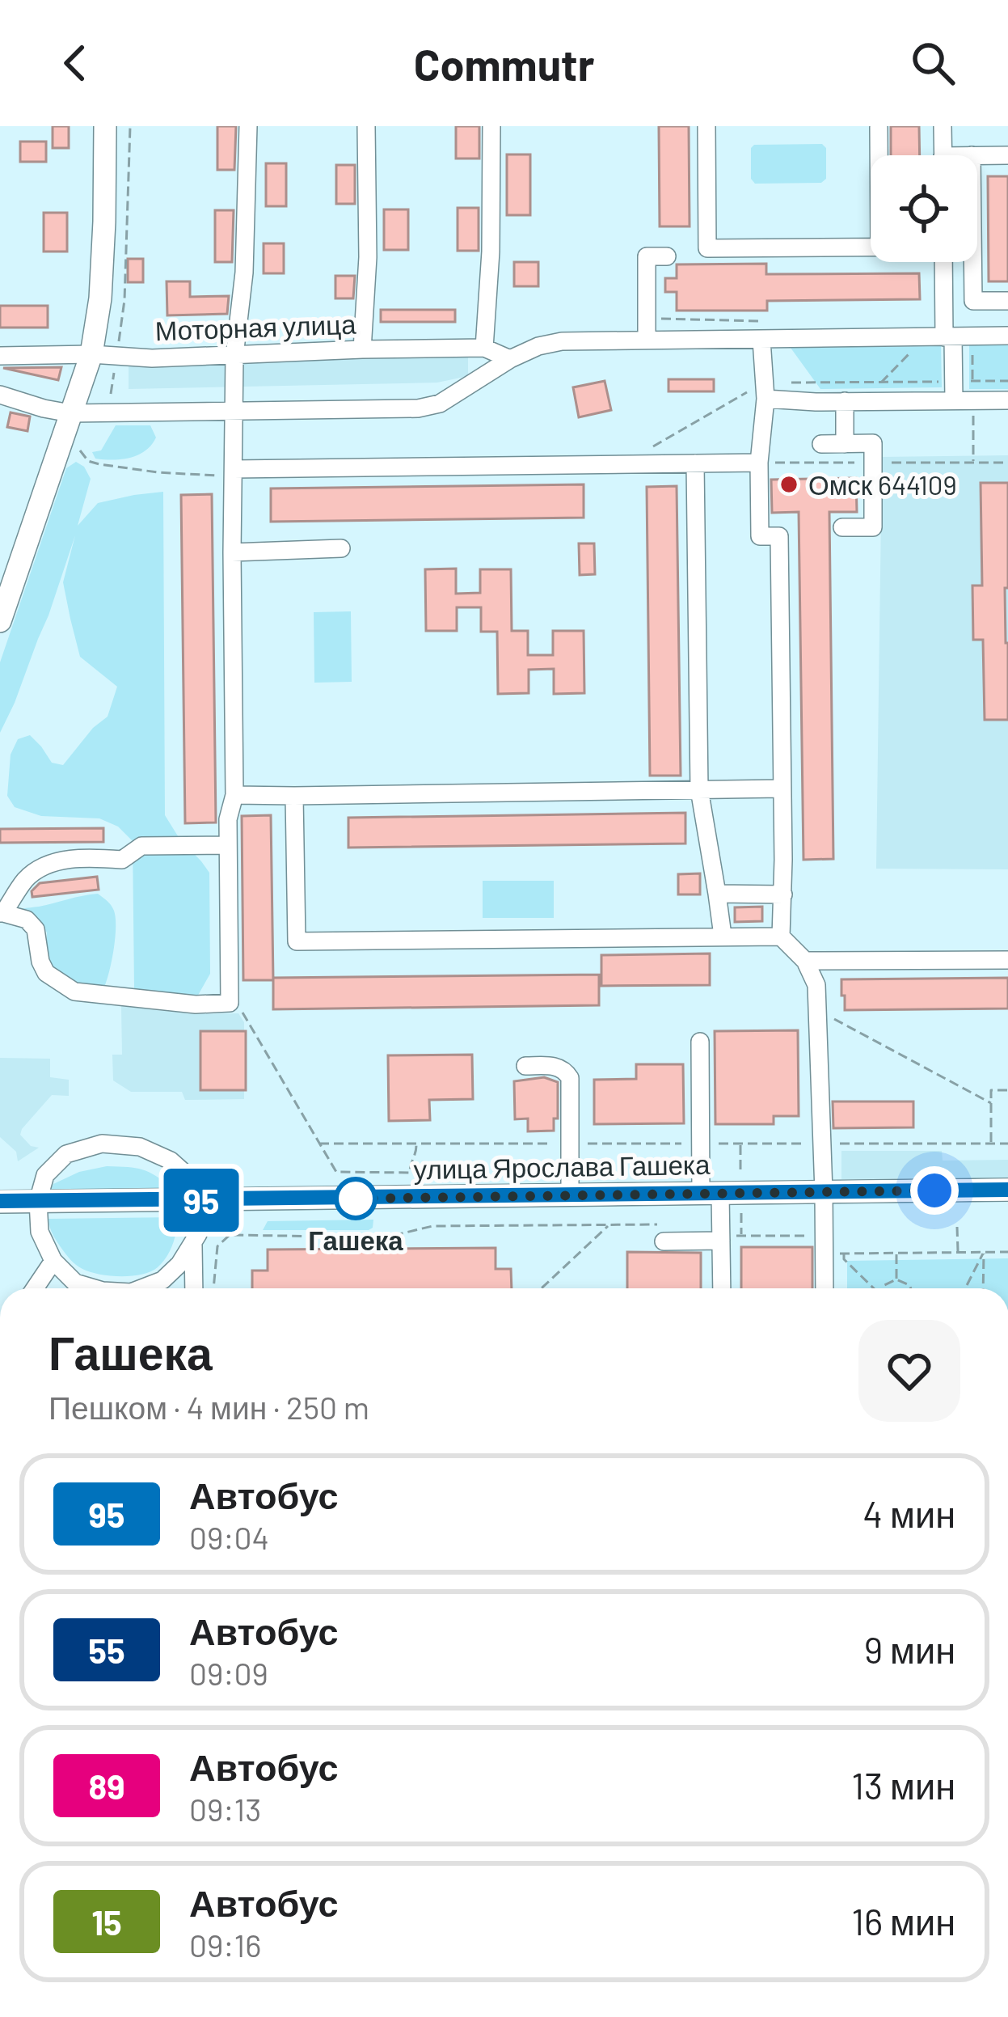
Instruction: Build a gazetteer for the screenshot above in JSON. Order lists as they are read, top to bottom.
{
  "streets": {
    "main road": ["улица Ярослава Гашека"],
    "street": ["Моторная улица"]
  },
  "places": ["Омск 644109", "Гашека"],
  "lines": ["bus line 95"],
  "page": {
    "header": "Commutr",
    "on_map": "95",
    "heading": ["Гашека", "Пешком · 4 мин · 250 m"],
    "list": [
      {
        "mark": "95",
        "name": "Автобус",
        "note": "09:04",
        "value": "4 мин"
      },
      {
        "mark": "55",
        "name": "Автобус",
        "note": "09:09",
        "value": "9 мин"
      },
      {
        "mark": "89",
        "name": "Автобус",
        "note": "09:13",
        "value": "13 мин"
      },
      {
        "mark": "15",
        "name": "Автобус",
        "note": "09:16",
        "value": "16 мин"
      }
    ]
  }
}
